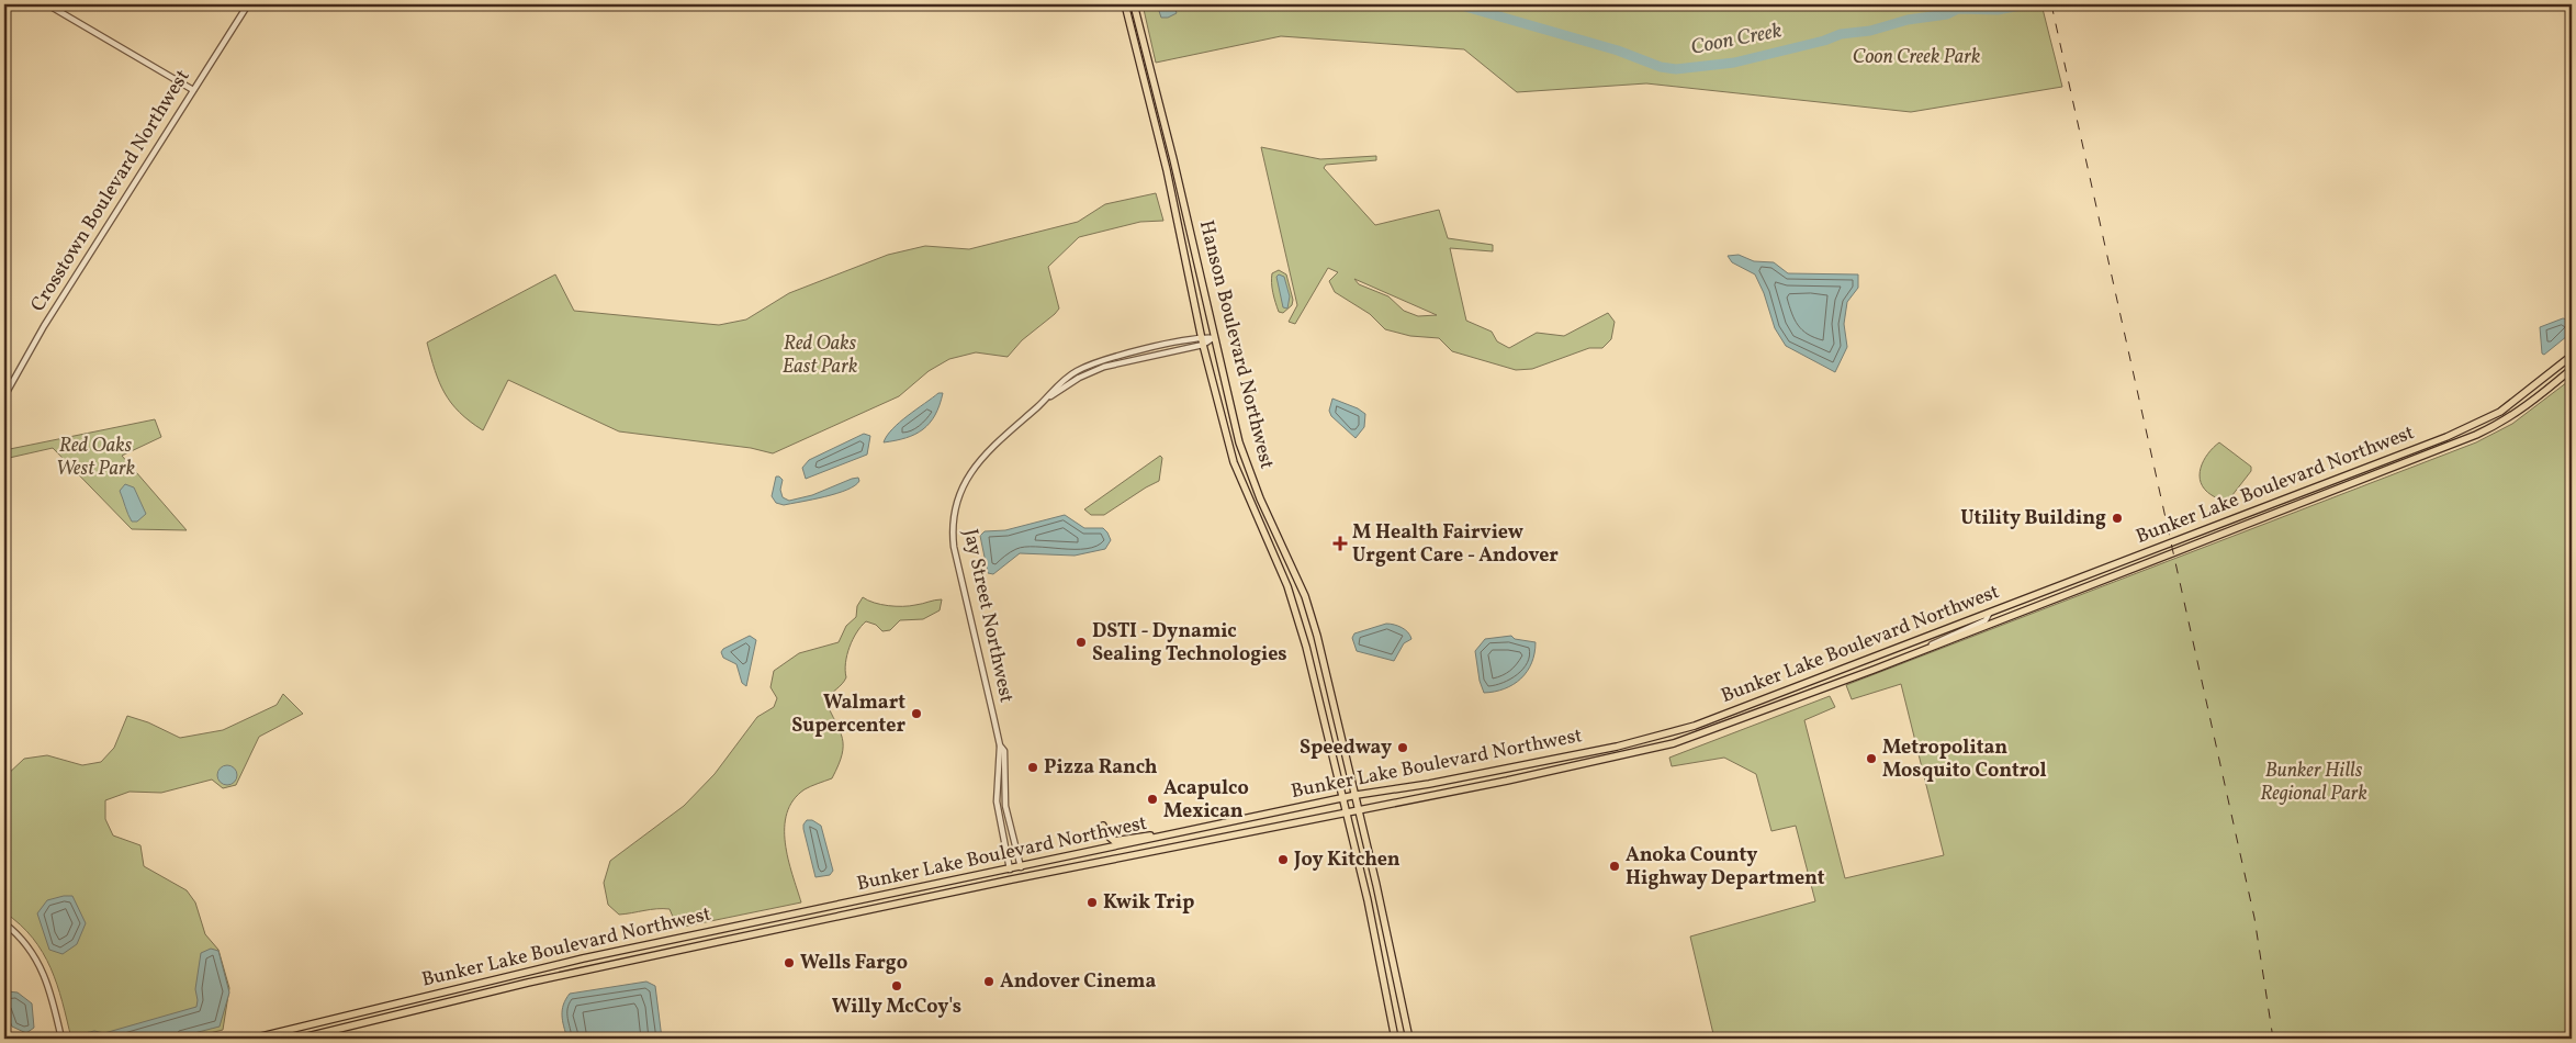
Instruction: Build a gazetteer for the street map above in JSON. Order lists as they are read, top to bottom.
{
  "streets": {
    "main road": ["Hanson Boulevard Northwest", "Bunker Lake Boulevard Northwest"],
    "street": ["Crosstown Boulevard Northwest", "Jay Street Northwest"]
  },
  "crossings": [
    ["Hanson Boulevard Northwest", "Bunker Lake Boulevard Northwest"],
    ["Hanson Boulevard Northwest", "Jay Street Northwest"],
    ["Bunker Lake Boulevard Northwest", "Jay Street Northwest"]
  ],
  "water": ["Coon Creek"],
  "parks": [
    "Coon Creek Park",
    "Red Oaks East Park",
    "Red Oaks West Park",
    "Bunker Hills Regional Park"
  ],
  "places": {
    "other": [
      "Utility Building",
      "DSTI - Dynamic Sealing Technologies",
      "Walmart Supercenter",
      "Speedway",
      "Metropolitan Mosquito Control",
      "Pizza Ranch",
      "Acapulco Mexican",
      "Joy Kitchen",
      "Anoka County Highway Department",
      "Kwik Trip",
      "Wells Fargo",
      "Andover Cinema",
      "Willy McCoy's"
    ],
    "health": ["M Health Fairview Urgent Care - Andover"]
  }
}
